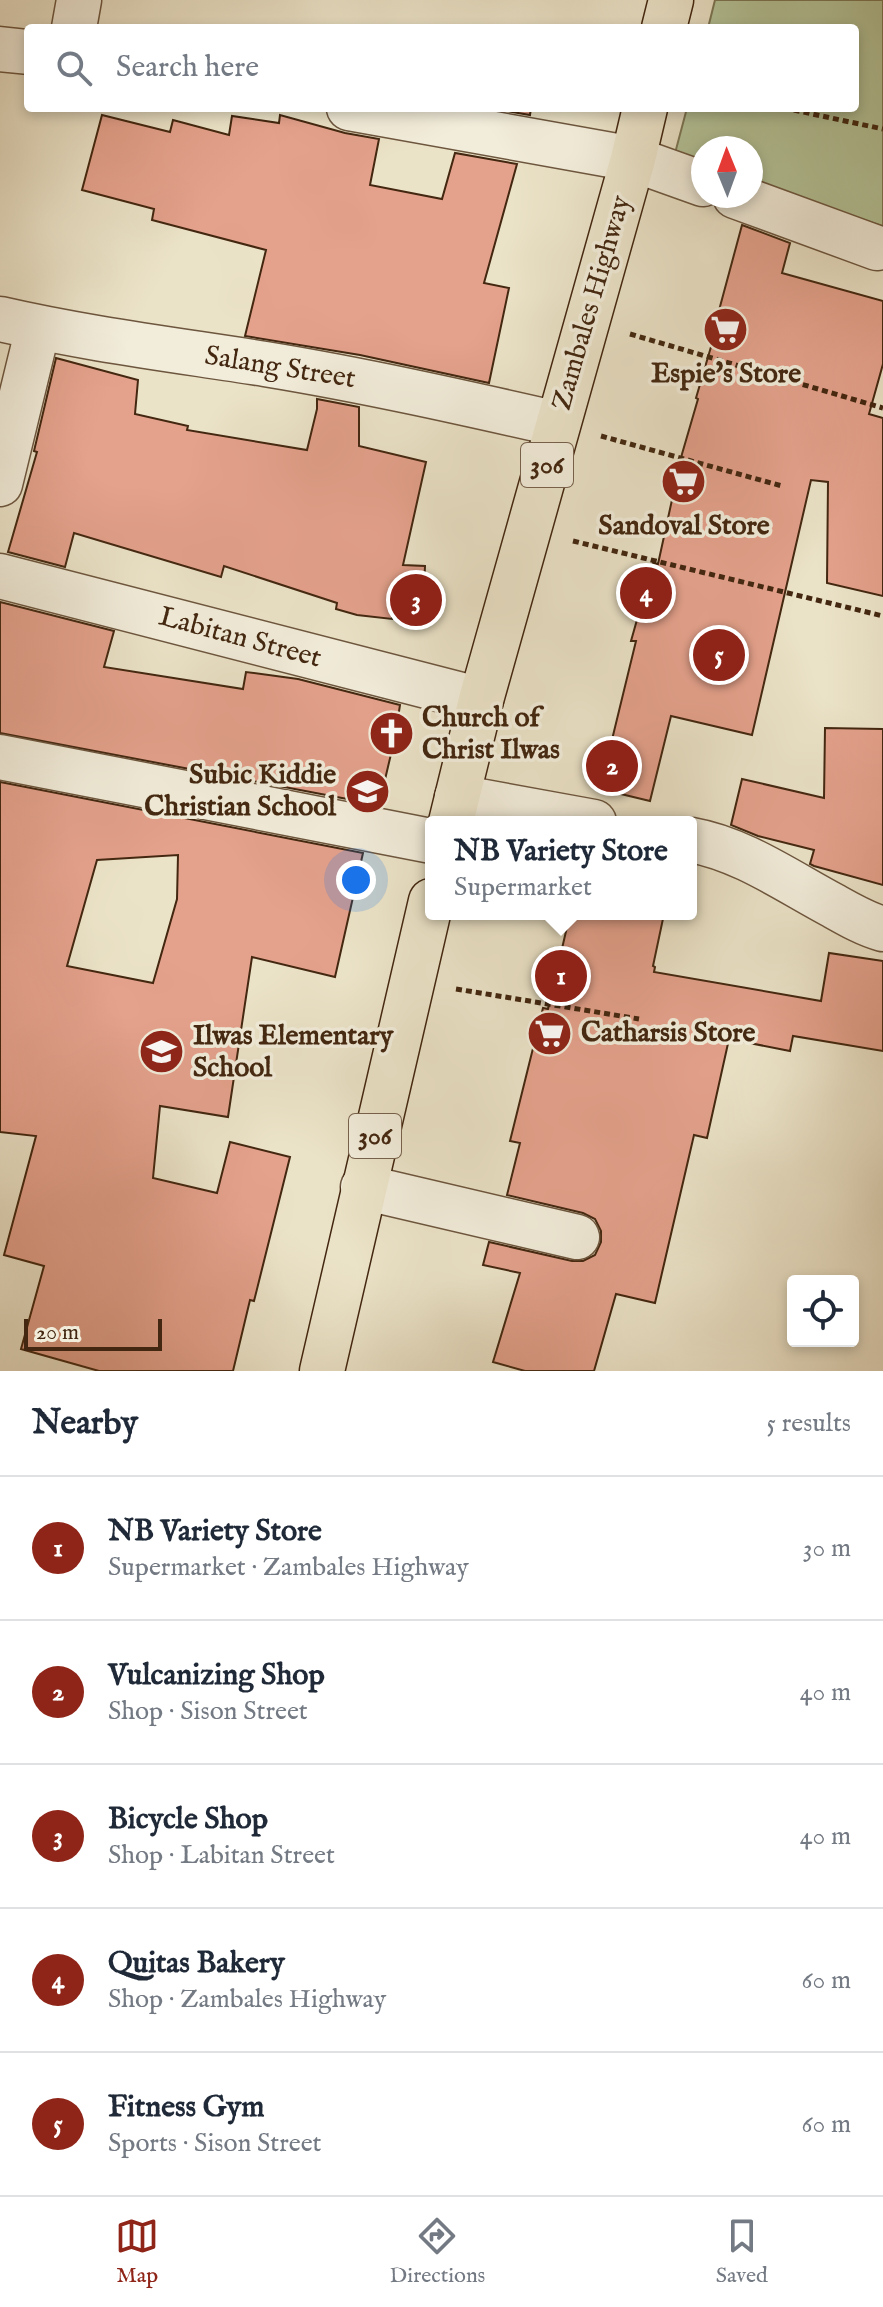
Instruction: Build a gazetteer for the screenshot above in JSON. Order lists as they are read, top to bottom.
{
  "streets": {
    "main road": ["Zambales Highway", "306"],
    "street": ["Salang Street", "Labitan Street"]
  },
  "crossings": [
    ["Zambales Highway", "Salang Street"],
    ["Zambales Highway", "Labitan Street"]
  ],
  "places": {
    "supermarket": ["Espie's Store", "Sandoval Store", "Catharsis Store"],
    "church": ["Church of Christ Ilwas"],
    "school or university": ["Subic Kiddie Christian School", "Ilwas Elementary School"]
  },
  "scale_bar": "20 m",
  "north": "top",
  "page": {
    "search": "Search here",
    "pins": [
      "4",
      "3",
      "5",
      "2",
      "1"
    ],
    "popup": ["NB Variety Store", "Supermarket"],
    "scale": "20 m",
    "heading": ["Nearby", "5 results"],
    "list": [
      {
        "mark": "1",
        "name": "NB Variety Store",
        "note": "Supermarket · Zambales Highway",
        "value": "30 m"
      },
      {
        "mark": "2",
        "name": "Vulcanizing Shop",
        "note": "Shop · Sison Street",
        "value": "40 m"
      },
      {
        "mark": "3",
        "name": "Bicycle Shop",
        "note": "Shop · Labitan Street",
        "value": "40 m"
      },
      {
        "mark": "4",
        "name": "Quitas Bakery",
        "note": "Shop · Zambales Highway",
        "value": "60 m"
      },
      {
        "mark": "5",
        "name": "Fitness Gym",
        "note": "Sports · Sison Street",
        "value": "60 m"
      }
    ],
    "nav": ["Map", "Directions", "Saved"]
  }
}
